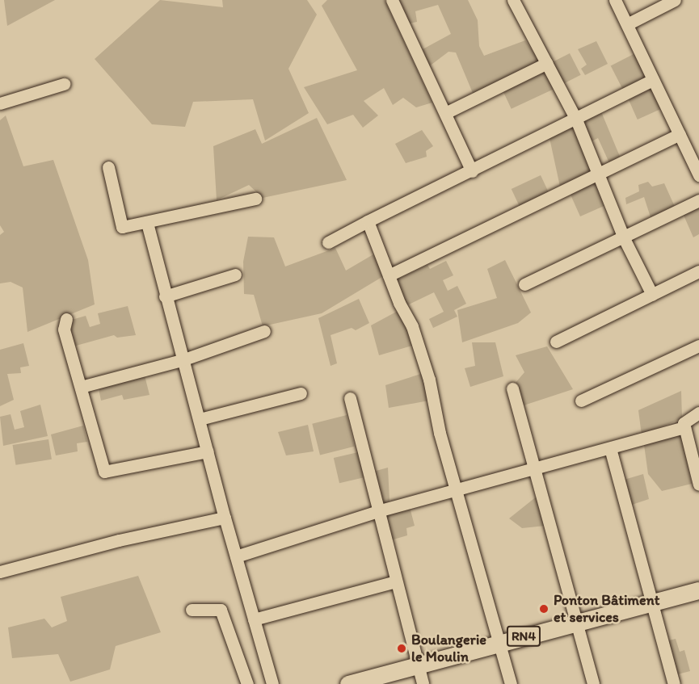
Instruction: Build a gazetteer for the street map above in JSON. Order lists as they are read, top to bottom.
{
  "streets": {
    "highway": ["RN4"]
  },
  "places": ["Ponton Bâtiment et services", "Boulangerie le Moulin"]
}
